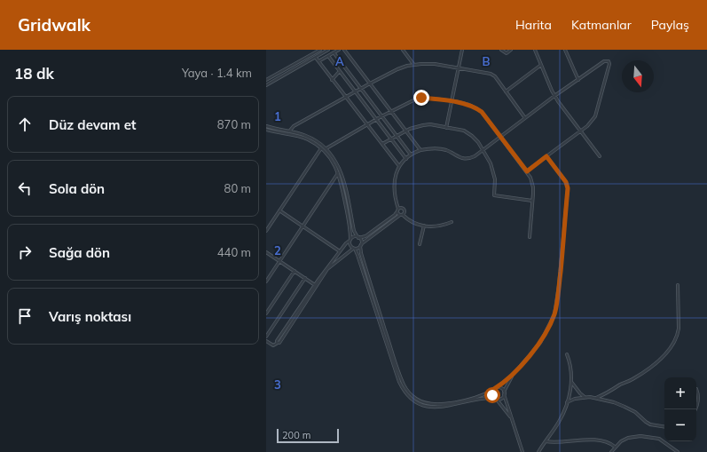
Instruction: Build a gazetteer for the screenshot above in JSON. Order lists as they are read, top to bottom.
{
  "scale_bar": "200 m",
  "north": "bottom",
  "page": {
    "header": "Gridwalk",
    "nav": ["Harita", "Katmanlar", "Paylaş"],
    "heading": ["18 dk", "Yaya · 1.4 km"],
    "list": [
      ["Düz devam et", "870 m"],
      ["Sola dön", "80 m"],
      ["Sağa dön", "440 m"],
      "Varış noktası"
    ],
    "map_buttons": ["+", "−"],
    "scale": "200 m"
  },
  "grid": {
    "columns": ["A", "B"],
    "rows": ["1", "2", "3"]
  }
}
